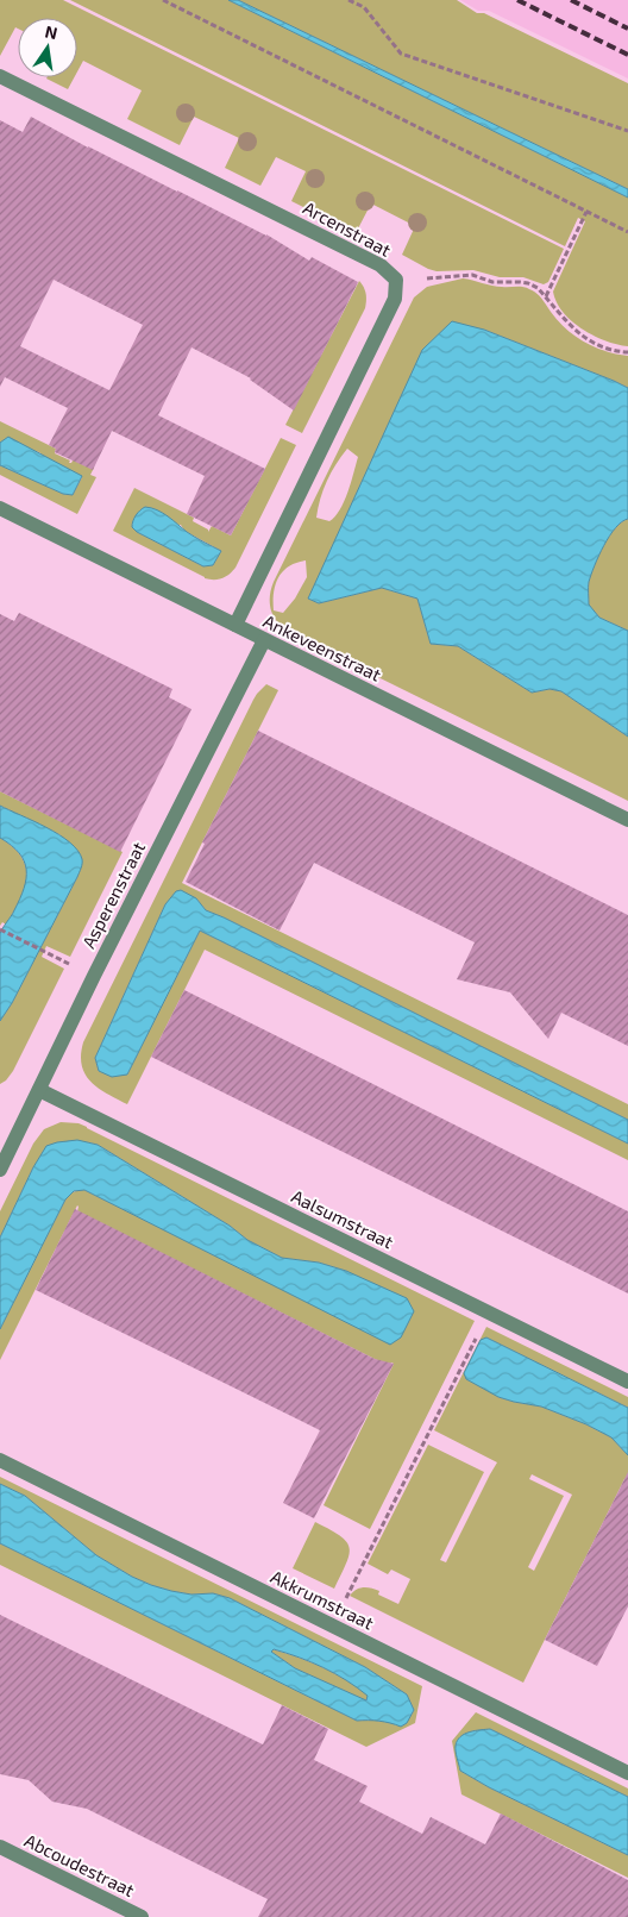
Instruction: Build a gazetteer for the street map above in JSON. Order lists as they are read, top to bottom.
{
  "streets": {
    "street": [
      "Arcenstraat",
      "Ankeveenstraat",
      "Asperenstraat",
      "Aalsumstraat",
      "Akkrumstraat",
      "Abcoudestraat"
    ]
  },
  "crossings": [
    ["Arcenstraat", "Ankeveenstraat"],
    ["Ankeveenstraat", "Asperenstraat"],
    ["Asperenstraat", "Aalsumstraat"]
  ],
  "north": "top"
}
